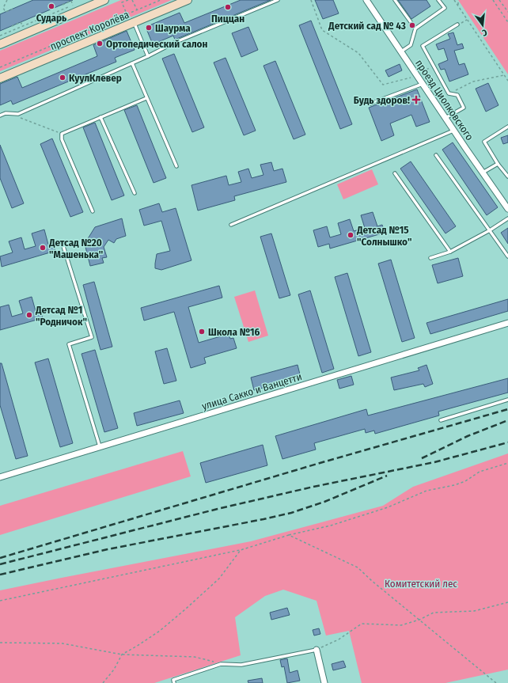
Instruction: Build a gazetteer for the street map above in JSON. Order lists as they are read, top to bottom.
{
  "streets": {
    "main road": ["проспект Королёва"],
    "street": ["проезд Циолковского", "улица Сакко и Ванцетти"]
  },
  "parks": ["Комитетский лес"],
  "places": {
    "other": [
      "Сударь",
      "Пиццан",
      "Детский сад № 43",
      "Шаурма",
      "Ортопедический салон",
      "КуулКлевер",
      "Детсад №15 \"Солнышко\"",
      "Детсад №20 \"Машенька\"",
      "Детсад №1 \"Родничок\"",
      "Школа №16"
    ],
    "health": ["Будь здоров!"]
  },
  "north": "bottom"
}
